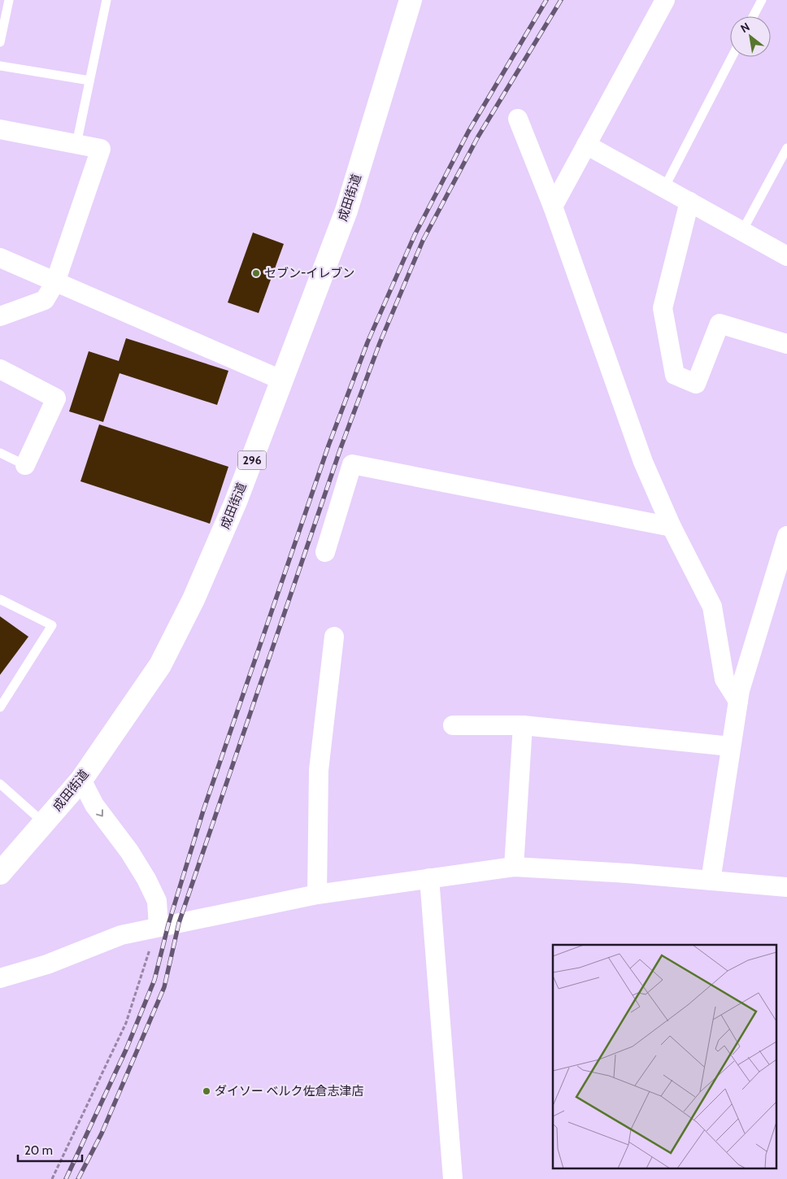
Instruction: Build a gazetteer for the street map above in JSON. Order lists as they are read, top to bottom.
{
  "streets": {
    "highway": ["成田街道", "296"]
  },
  "places": ["セブン-イレブン", "ダイソー ベルク佐倉志津店"],
  "scale_bar": "20 m",
  "north": "top left"
}
